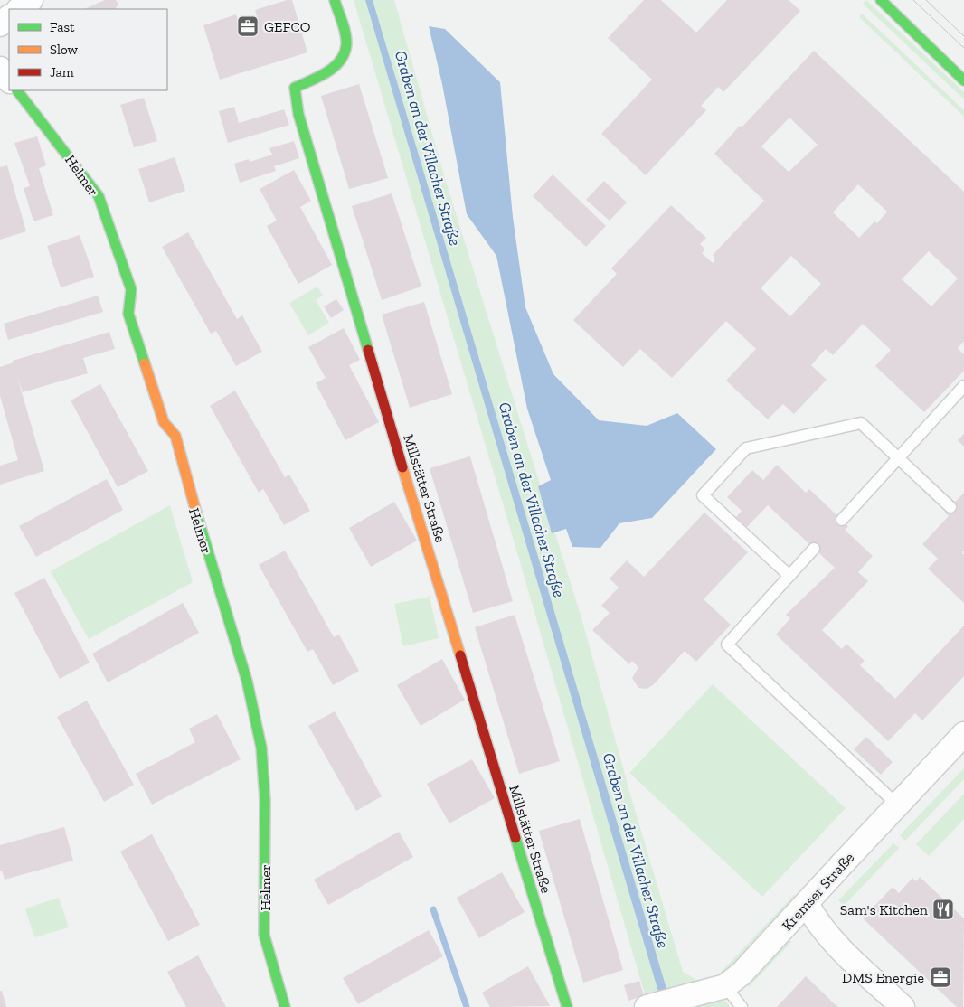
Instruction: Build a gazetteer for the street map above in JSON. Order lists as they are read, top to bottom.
{
  "streets": {
    "street": ["Helmer", "Millstätter Straße", "Kremser Straße"]
  },
  "water": ["Graben an der Villacher Straße"],
  "places": {
    "office": ["GEFCO", "DMS Energie"],
    "restaurant": ["Sam's Kitchen"]
  },
  "legend": ["Fast", "Slow", "Jam"]
}
